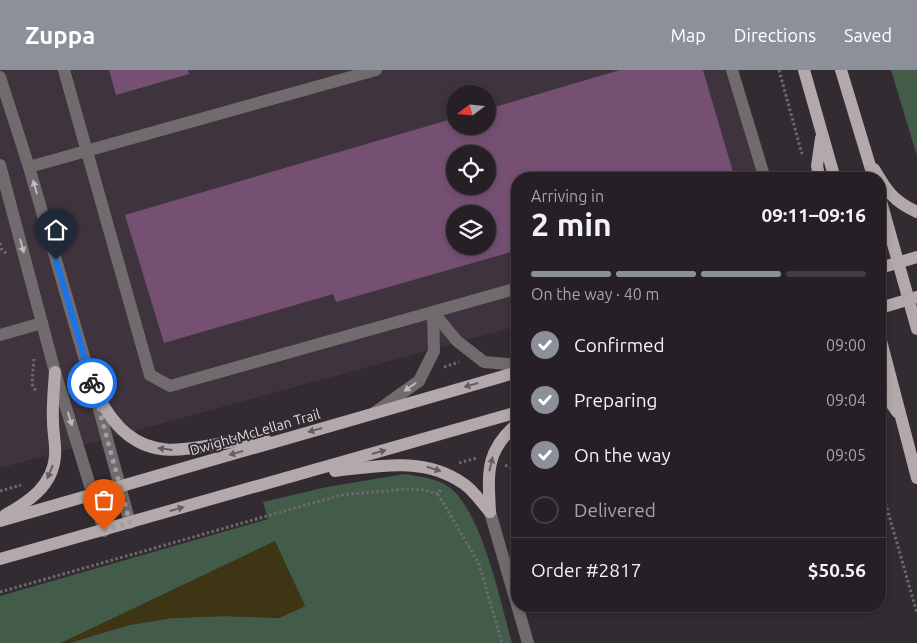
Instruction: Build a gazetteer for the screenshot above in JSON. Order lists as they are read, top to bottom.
{
  "streets": {
    "main road": ["Dwight McLellan Trail"]
  },
  "north": "left",
  "page": {
    "header": "Zuppa",
    "nav": ["Map", "Directions", "Saved"],
    "heading": ["2 min", "Arriving in", "09:11–09:16"],
    "panel": ["Order #2817", "$50.56"],
    "bar": "On the way · 40 m",
    "list": [
      ["Confirmed", "09:00"],
      ["Preparing", "09:04"],
      ["On the way", "09:05"],
      "Delivered"
    ]
  }
}
